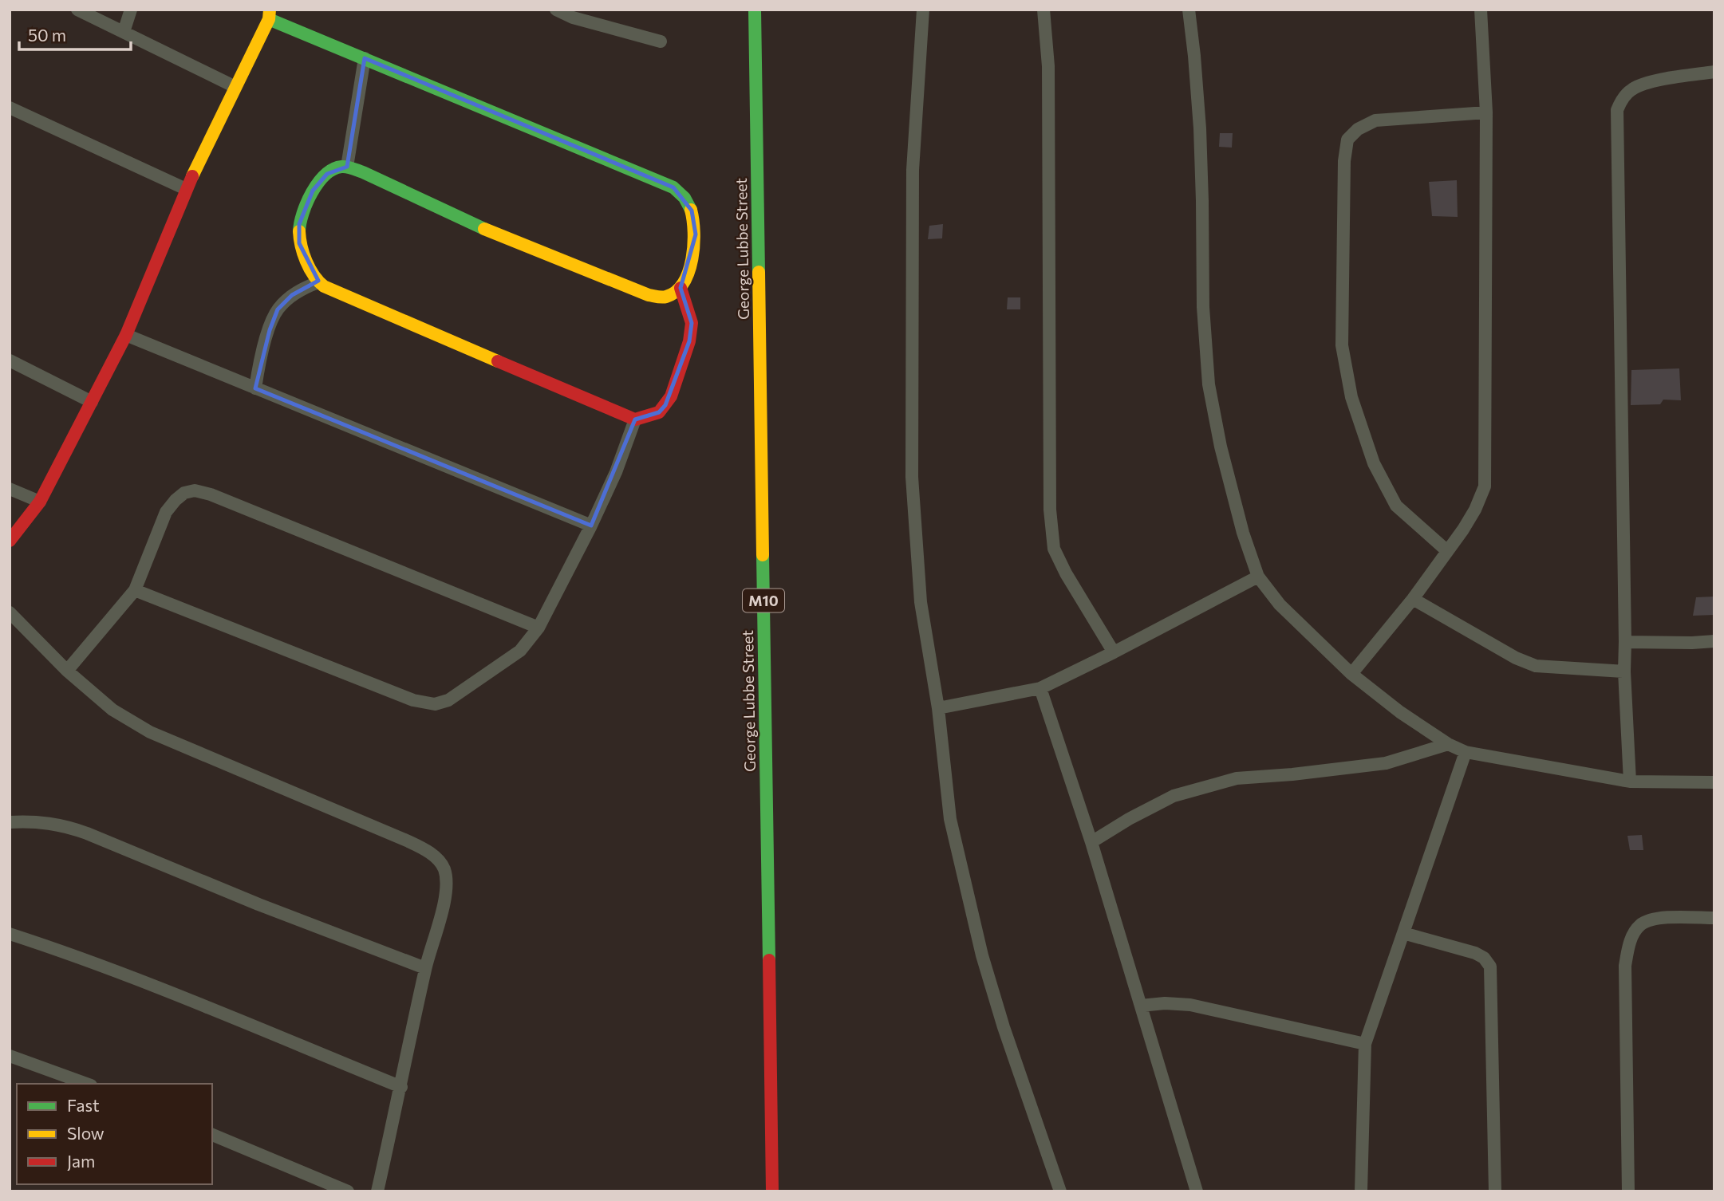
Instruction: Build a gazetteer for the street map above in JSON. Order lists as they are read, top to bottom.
{
  "streets": {
    "street": ["George Lubbe Street", "M10"]
  },
  "legend": ["Fast", "Slow", "Jam"],
  "scale_bar": "50 m"
}
